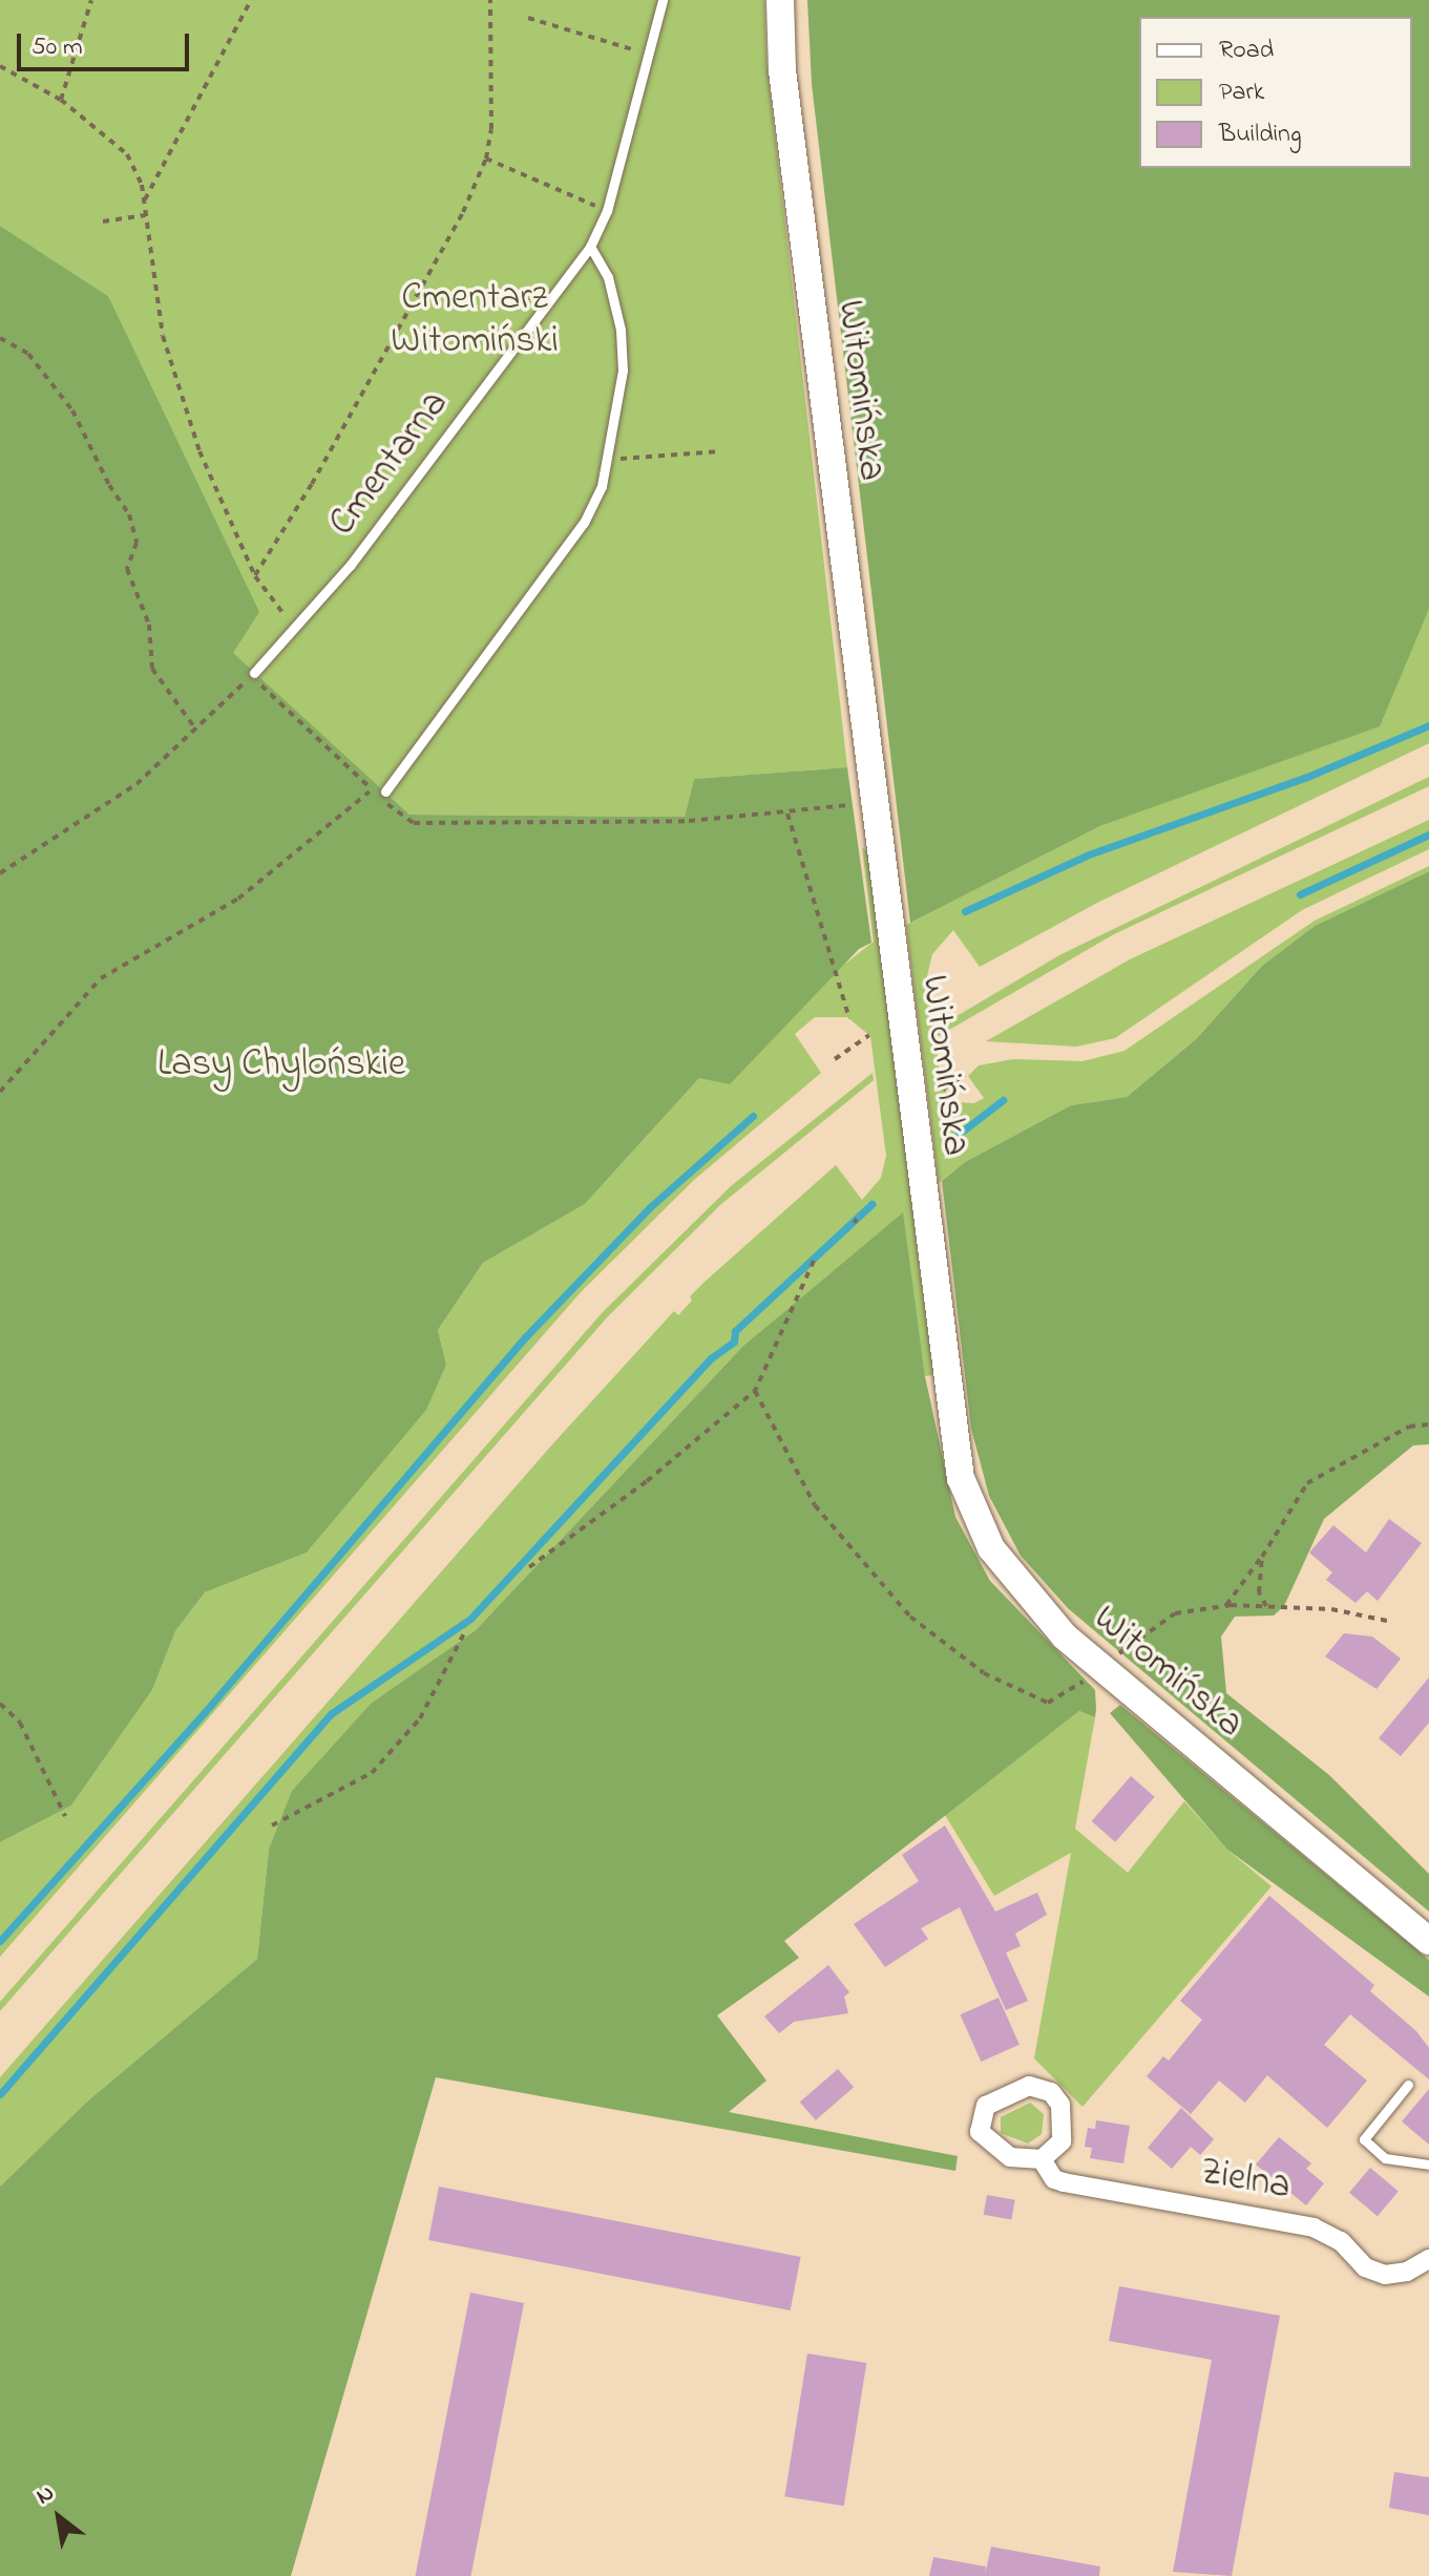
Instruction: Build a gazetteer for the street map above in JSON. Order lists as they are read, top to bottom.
{
  "streets": {
    "street": ["Witomińska", "Zielna"],
    "lane": ["Cmentarna"]
  },
  "parks": ["Cmentarz Witomiński", "Lasy Chylońskie"],
  "legend": ["Road", "Park", "Building"],
  "scale_bar": "50 m",
  "north": "top left"
}
